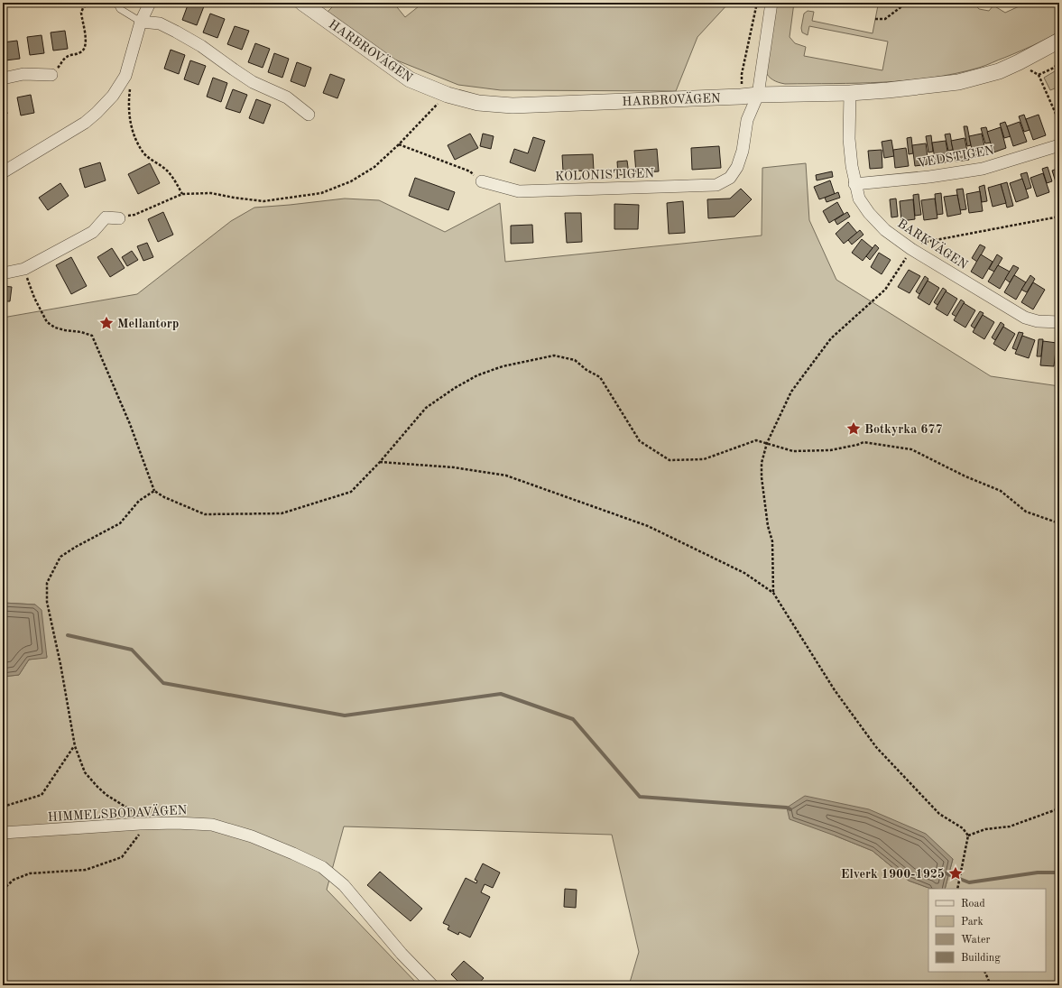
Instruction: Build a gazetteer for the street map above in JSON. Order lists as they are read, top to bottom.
{
  "streets": {
    "street": [
      "HARBROVÄGEN",
      "VEDSTIGEN",
      "KOLONISTIGEN",
      "BARKVÄGEN",
      "HIMMELSBODAVÄGEN"
    ]
  },
  "crossings": [
    ["HARBROVÄGEN", "KOLONISTIGEN"],
    ["HARBROVÄGEN", "BARKVÄGEN"],
    ["VEDSTIGEN", "BARKVÄGEN"]
  ],
  "places": {
    "place": ["Mellantorp", "Botkyrka 677", "Elverk 1900-1925"]
  },
  "legend": [
    "Road",
    "Park",
    "Water",
    "Building"
  ]
}
